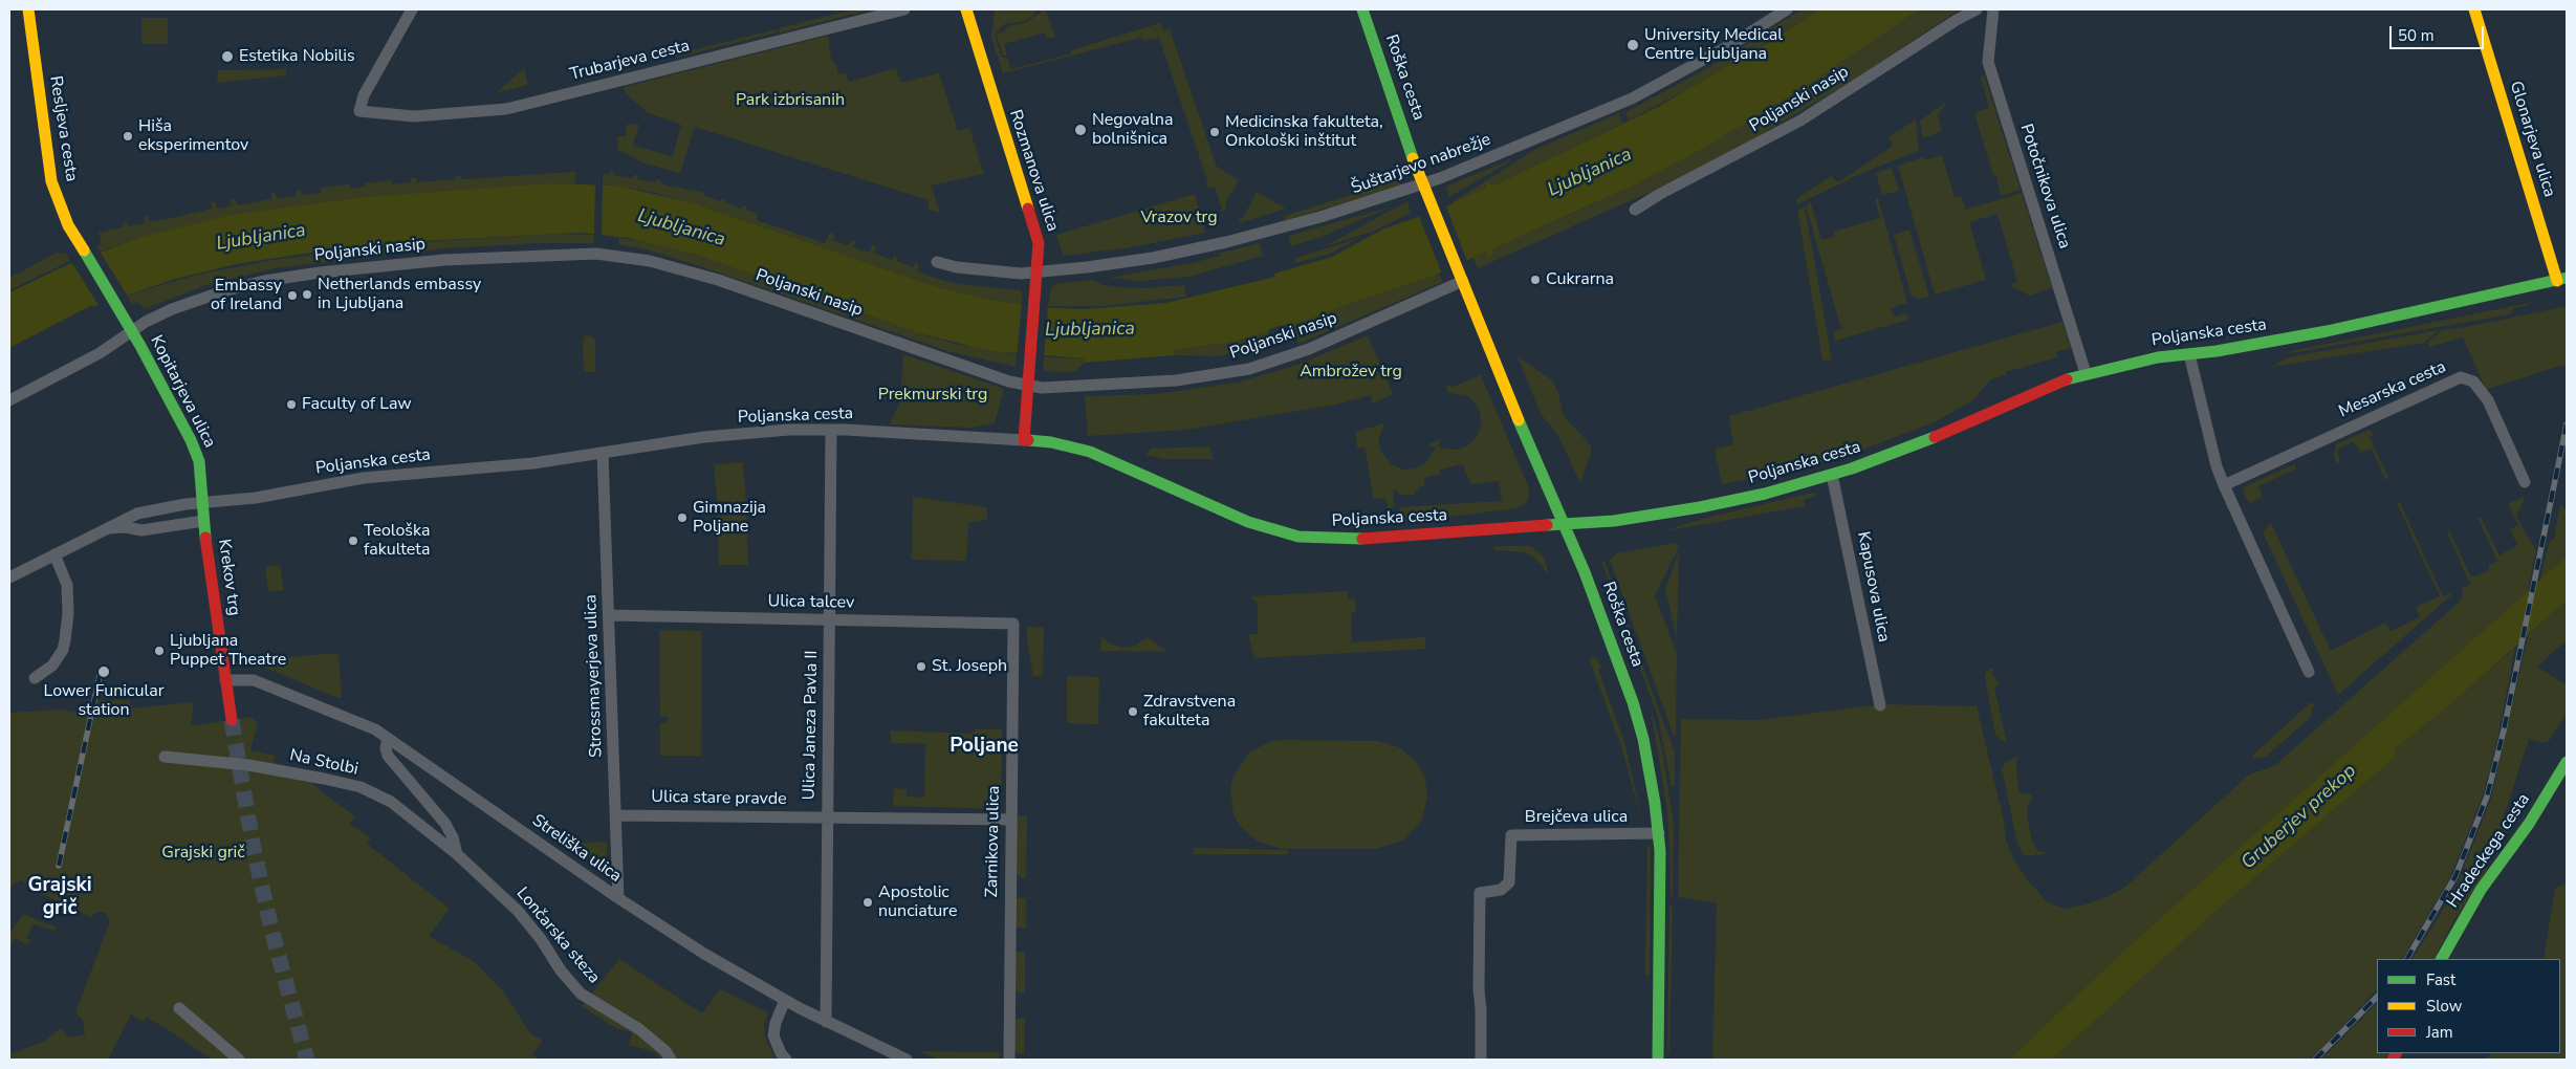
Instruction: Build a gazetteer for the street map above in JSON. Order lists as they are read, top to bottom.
{
  "streets": {
    "main road": [
      "Roška cesta",
      "Resljeva cesta",
      "Glonarjeva ulica",
      "Rozmanova ulica",
      "Poljanska cesta",
      "Kopitarjeva ulica",
      "Krekov trg",
      "Hradeckega cesta"
    ],
    "street": [
      "Trubarjeva cesta",
      "Poljanski nasip",
      "Šuštarjevo nabrežje",
      "Potočnikova ulica",
      "Mesarska cesta",
      "Kapusova ulica",
      "Ulica talcev",
      "Strossmayerjeva ulica",
      "Ulica Janeza Pavla II",
      "Na Stolbi",
      "Ulica stare pravde",
      "Brejčeva ulica",
      "Zarnikova ulica",
      "Streliška ulica",
      "Lončarska steza"
    ]
  },
  "crossings": [
    ["Roška cesta", "Poljanska cesta"],
    ["Roška cesta", "Brejčeva ulica"],
    ["Poljanski nasip", "Resljeva cesta"],
    ["Poljanski nasip", "Rozmanova ulica"],
    ["Poljanski nasip", "Kopitarjeva ulica"],
    ["Resljeva cesta", "Kopitarjeva ulica"],
    ["Glonarjeva ulica", "Poljanska cesta"],
    ["Šuštarjevo nabrežje", "Rozmanova ulica"],
    ["Rozmanova ulica", "Poljanska cesta"],
    ["Potočnikova ulica", "Poljanska cesta"],
    ["Poljanska cesta", "Kopitarjeva ulica"],
    ["Poljanska cesta", "Krekov trg"],
    ["Poljanska cesta", "Kapusova ulica"],
    ["Poljanska cesta", "Strossmayerjeva ulica"],
    ["Poljanska cesta", "Ulica Janeza Pavla II"],
    ["Kopitarjeva ulica", "Krekov trg"],
    ["Krekov trg", "Streliška ulica"],
    ["Ulica talcev", "Strossmayerjeva ulica"],
    ["Ulica talcev", "Ulica Janeza Pavla II"],
    ["Ulica talcev", "Zarnikova ulica"],
    ["Strossmayerjeva ulica", "Ulica stare pravde"],
    ["Strossmayerjeva ulica", "Streliška ulica"],
    ["Ulica Janeza Pavla II", "Ulica stare pravde"],
    ["Ulica Janeza Pavla II", "Streliška ulica"],
    ["Na Stolbi", "Lončarska steza"],
    ["Ulica stare pravde", "Zarnikova ulica"],
    ["Streliška ulica", "Lončarska steza"]
  ],
  "districts": ["Poljane", "Grajski grič"],
  "water": ["Ljubljanica", "Gruberjev prekop"],
  "parks": [
    "Park izbrisanih",
    "Vrazov trg",
    "Ambrožev trg",
    "Prekmurski trg",
    "Grajski grič"
  ],
  "places": [
    "University Medical Centre Ljubljana",
    "Estetika Nobilis",
    "Negovalna bolnišnica",
    "Medicinska fakulteta, Onkološki inštitut",
    "Hiša eksperimentov",
    "Cukrarna",
    "Netherlands embassy in Ljubljana",
    "Embassy of Ireland",
    "Faculty of Law",
    "Gimnazija Poljane",
    "Teološka fakulteta",
    "Ljubljana Puppet Theatre",
    "St. Joseph",
    "Lower Funicular station",
    "Zdravstvena fakulteta",
    "Apostolic nunciature"
  ],
  "legend": ["Fast", "Slow", "Jam"],
  "scale_bar": "50 m"
}
